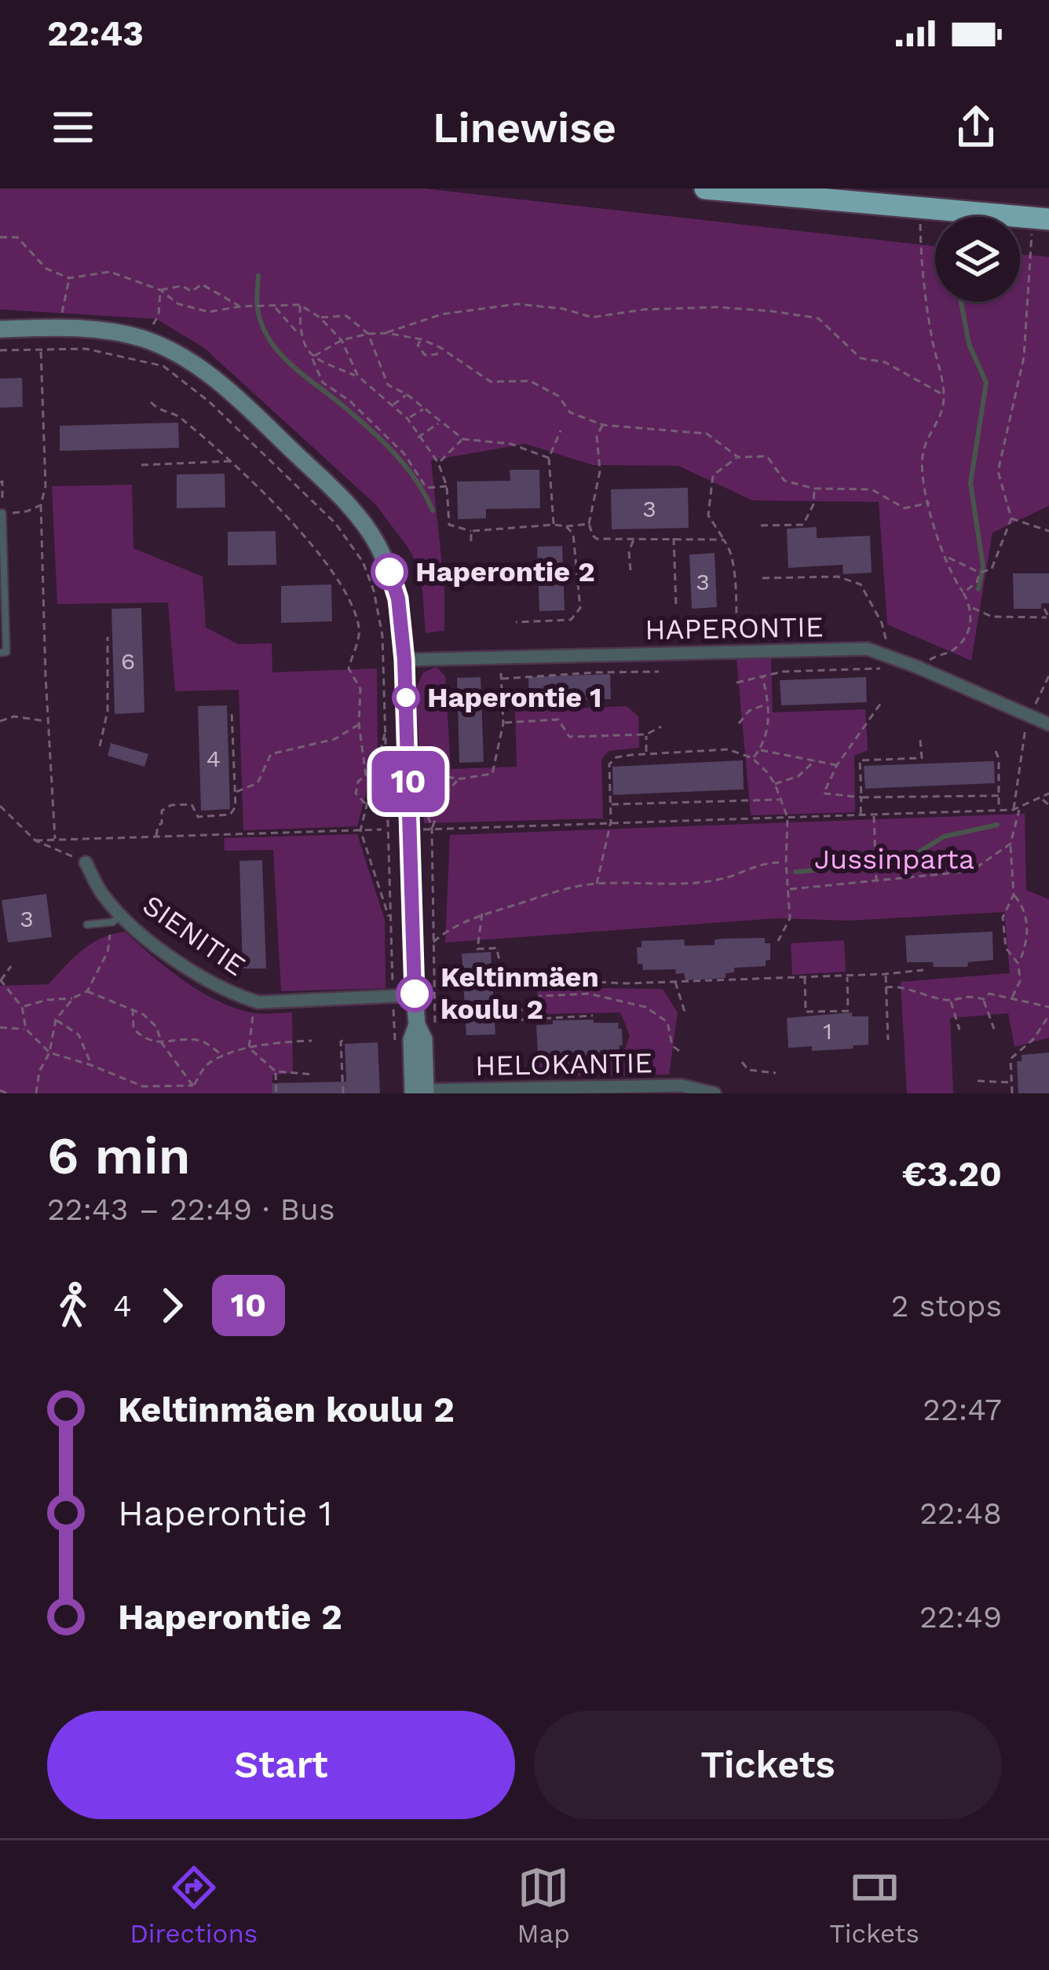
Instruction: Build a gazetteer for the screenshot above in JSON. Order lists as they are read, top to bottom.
{
  "streets": {
    "street": ["HAPERONTIE", "SIENITIE", "HELOKANTIE"]
  },
  "parks": ["Jussinparta"],
  "places": ["Haperontie 2", "Haperontie 1", "Keltinmäen koulu 2"],
  "lines": ["bus line 10"],
  "house_numbers": [
    "3",
    "3",
    "6",
    "4",
    "3",
    "1"
  ],
  "page": {
    "status": "22:43",
    "header": "Linewise",
    "on_map": "10",
    "heading": ["6 min", "22:43 – 22:49 · Bus", "€3.20"],
    "legs": ["4", "10", "2 stops"],
    "list": [
      {
        "name": "Keltinmäen koulu 2",
        "value": "22:47"
      },
      {
        "name": "Haperontie 1",
        "value": "22:48"
      },
      {
        "name": "Haperontie 2",
        "value": "22:49"
      }
    ],
    "buttons": ["Start", "Tickets"],
    "tabs": ["Directions", "Map", "Tickets"]
  }
}
